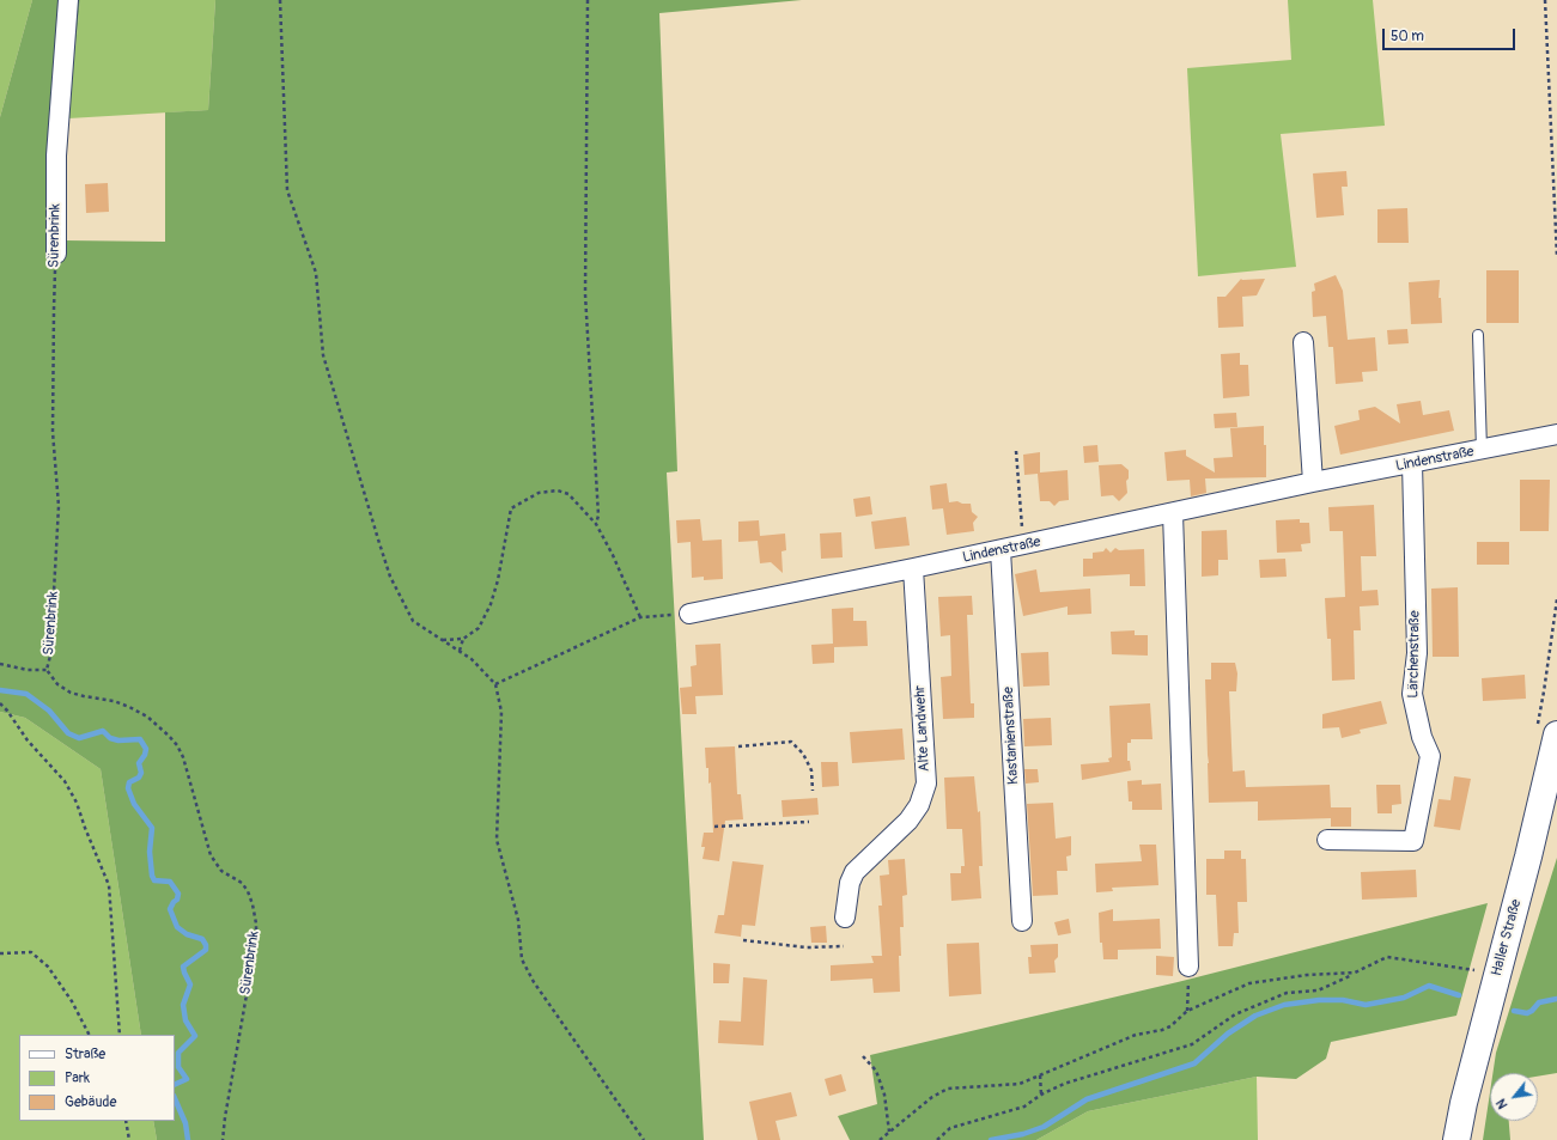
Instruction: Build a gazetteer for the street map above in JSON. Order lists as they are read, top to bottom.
{
  "streets": {
    "main road": ["Haller Straße"],
    "street": [
      "Sürenbrink",
      "Lindenstraße",
      "Lärchenstraße",
      "Alte Landwehr",
      "Kastanienstraße"
    ]
  },
  "crossings": [
    ["Lindenstraße", "Lärchenstraße"],
    ["Lindenstraße", "Alte Landwehr"],
    ["Lindenstraße", "Kastanienstraße"]
  ],
  "legend": ["Straße", "Park", "Gebäude"],
  "scale_bar": "50 m",
  "north": "bottom left"
}
